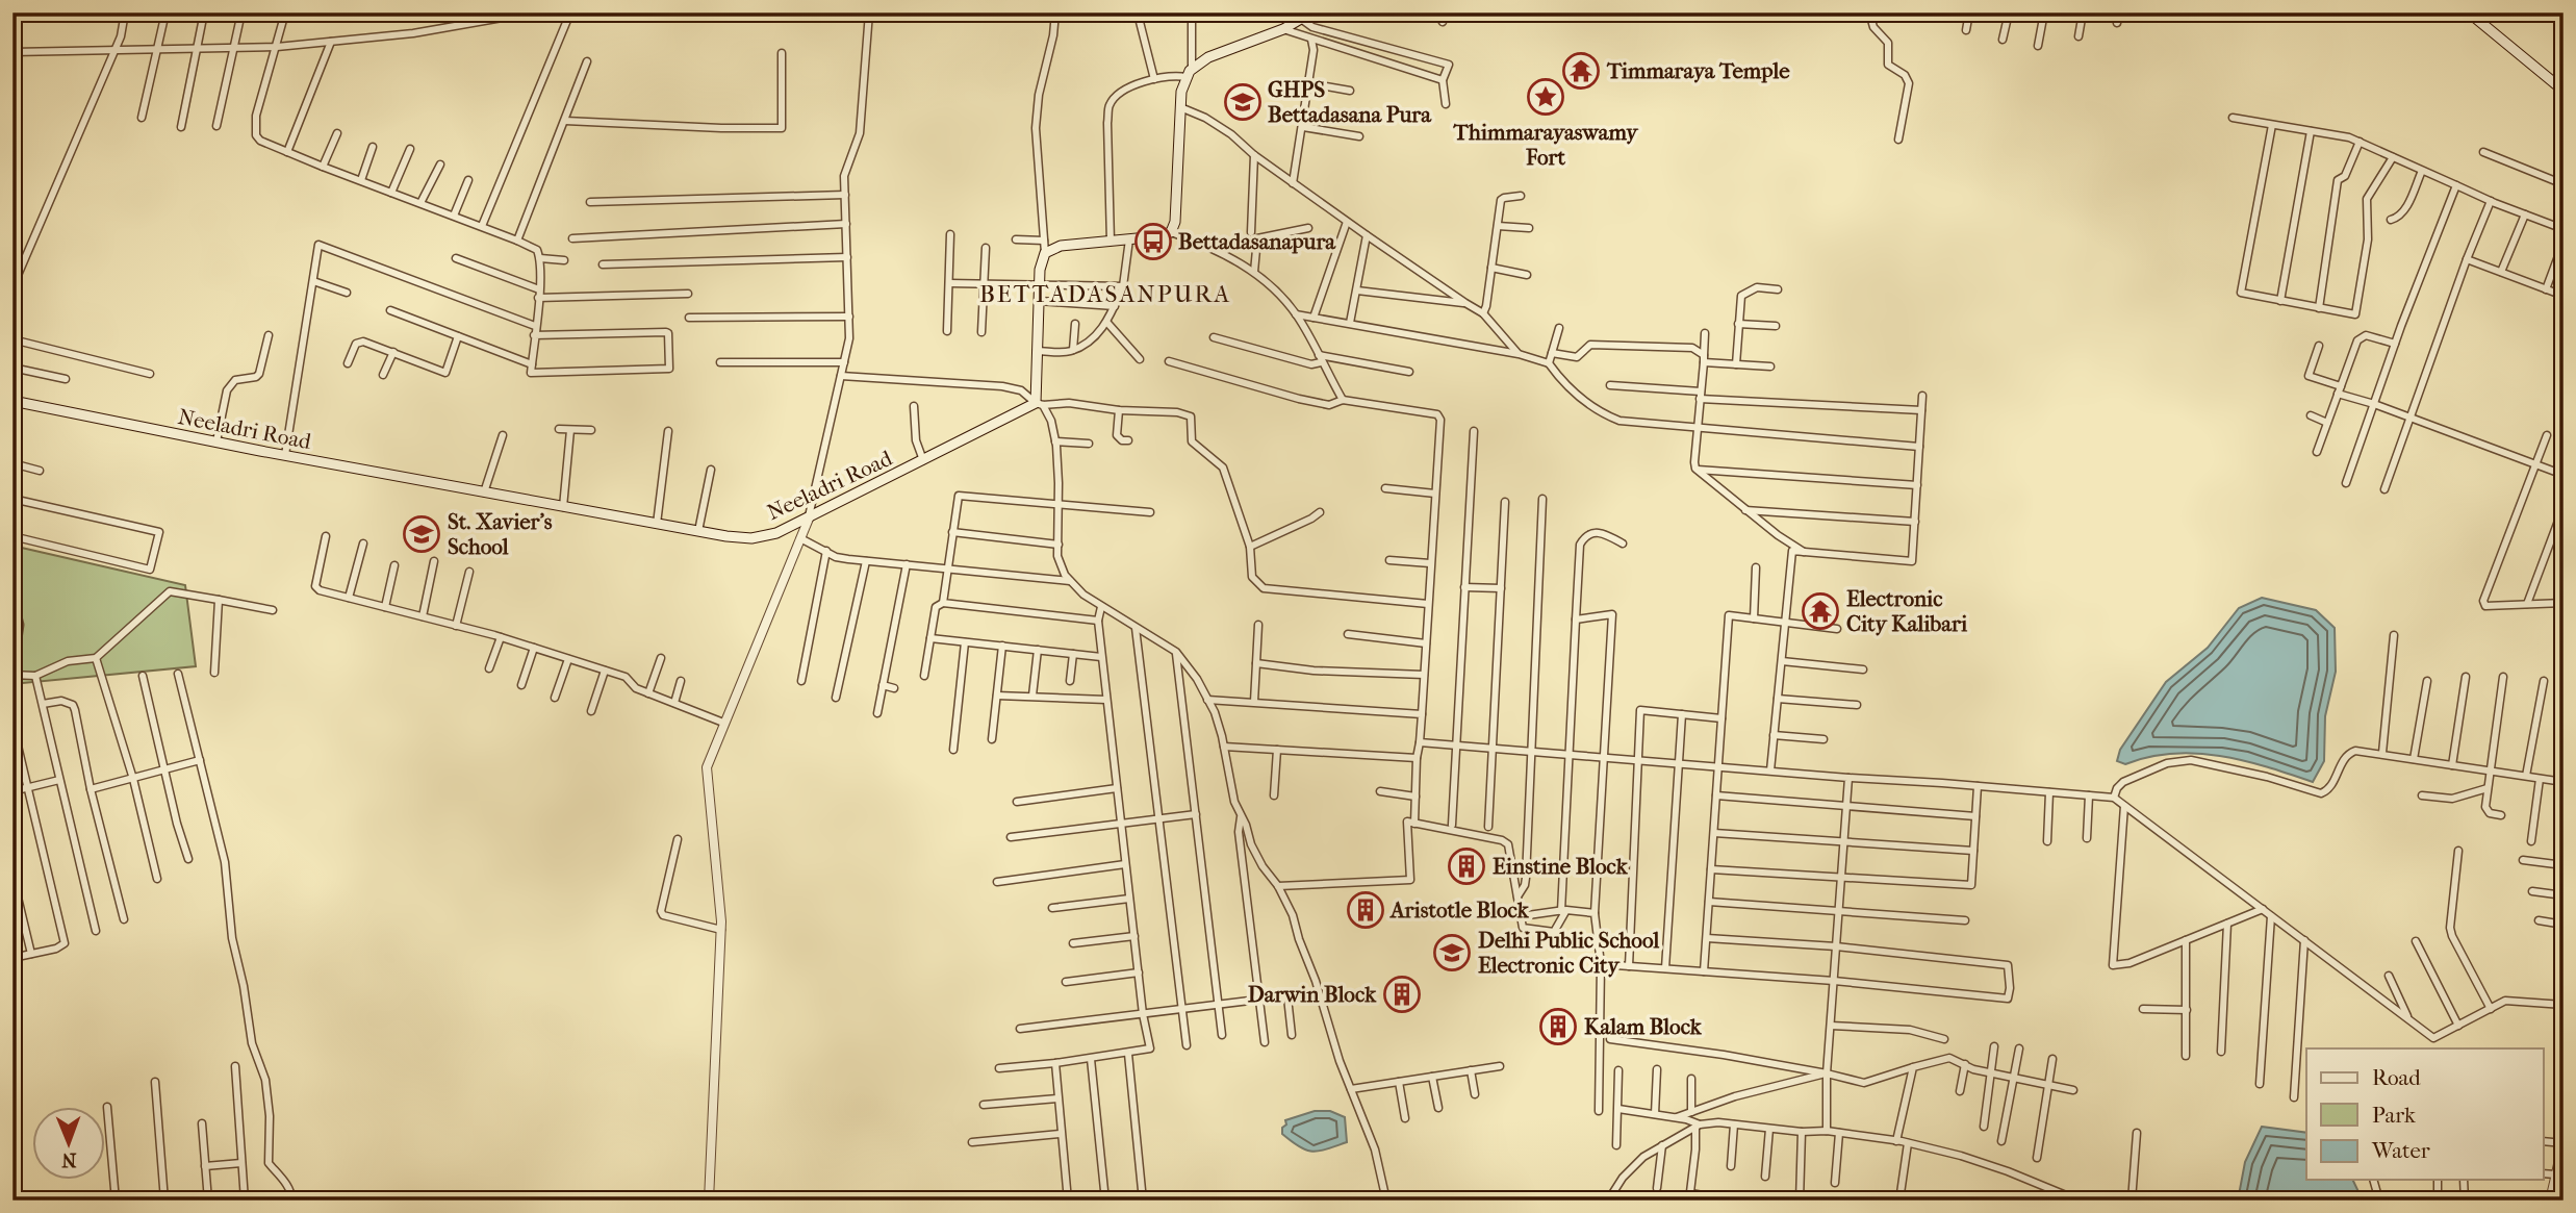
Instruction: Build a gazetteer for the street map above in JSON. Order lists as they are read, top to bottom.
{
  "streets": {
    "main road": ["Neeladri Road"]
  },
  "districts": ["BETTADASANPURA"],
  "places": {
    "temple": ["Timmaraya Temple", "Electronic City Kalibari"],
    "place": ["Thimmarayaswamy Fort"],
    "school or university": ["GHPS Bettadasana Pura", "St. Xavier's School", "Delhi Public School Electronic City"],
    "bus stop": ["Bettadasanapura"],
    "building": [
      "Einstine Block",
      "Aristotle Block",
      "Darwin Block",
      "Kalam Block"
    ]
  },
  "legend": ["Road", "Park", "Water"],
  "north": "bottom"
}
